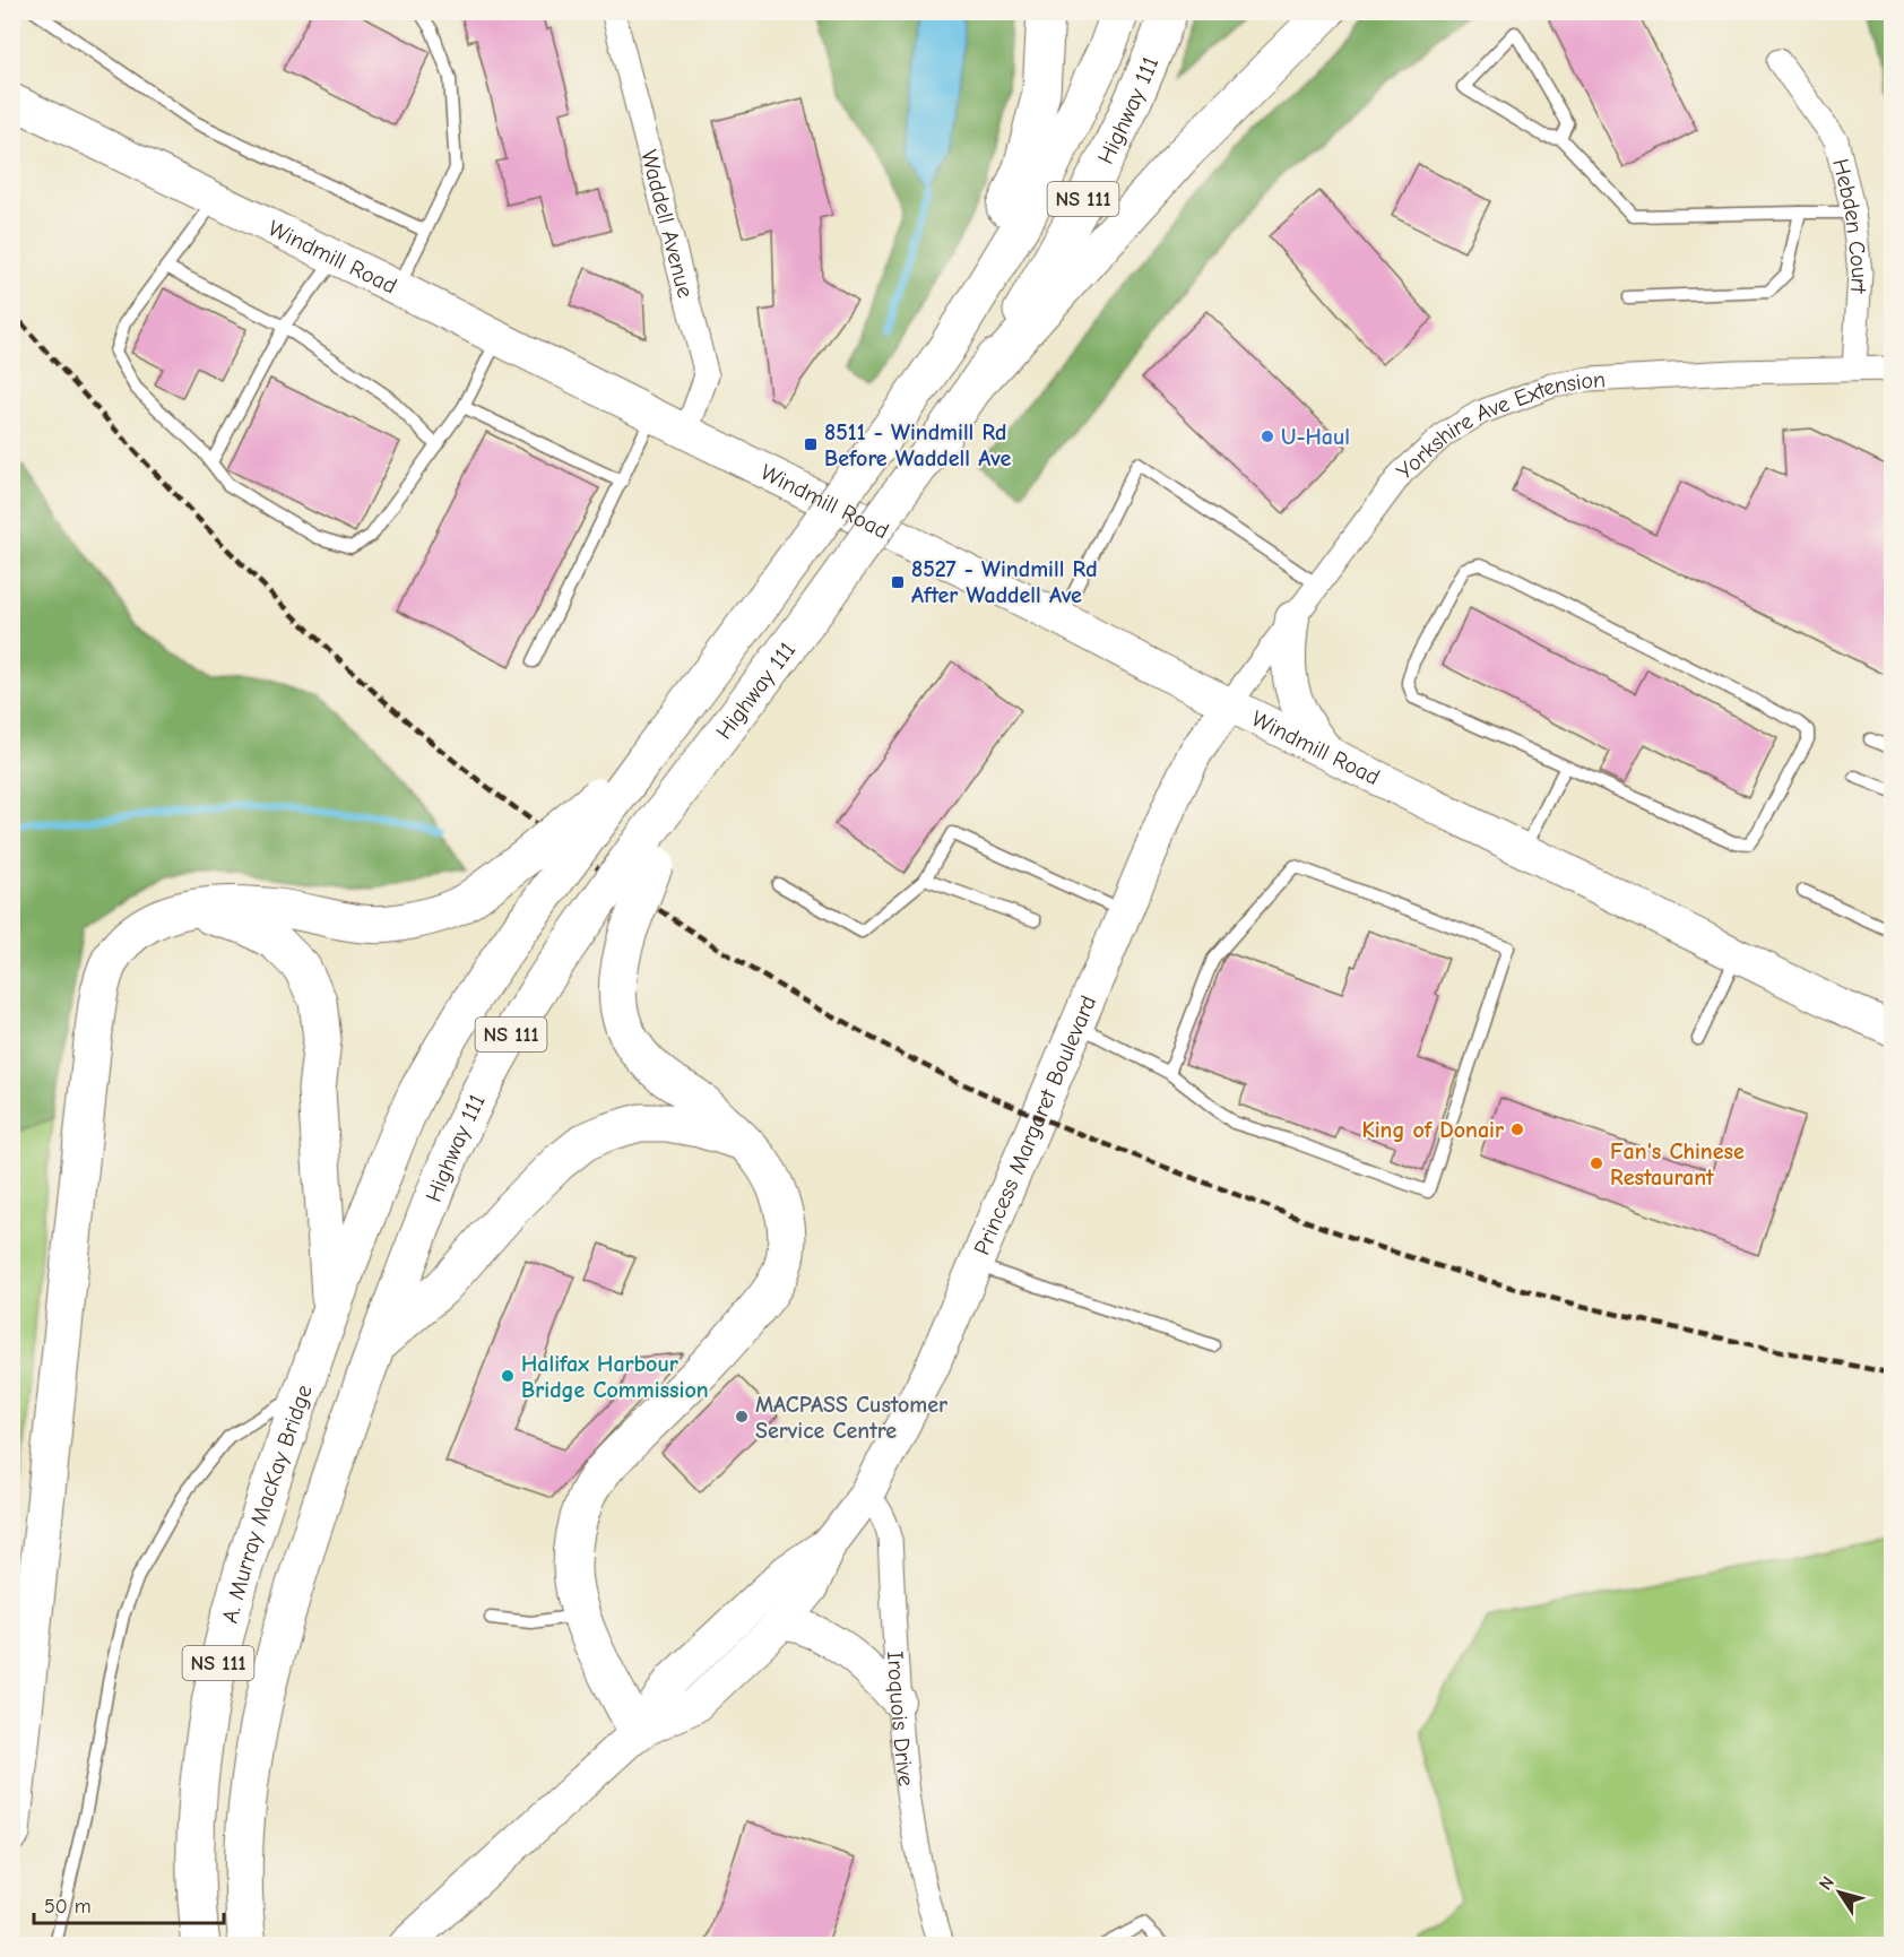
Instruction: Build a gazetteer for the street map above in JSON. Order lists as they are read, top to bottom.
{
  "streets": {
    "highway": ["Highway 111", "NS 111", "A. Murray MacKay Bridge"],
    "main road": ["Windmill Road", "Princess Margaret Boulevard"],
    "street": [
      "Waddell Avenue",
      "Hebden Court",
      "Yorkshire Ave Extension",
      "Iroquois Drive"
    ]
  },
  "crossings": [
    ["Highway 111", "NS 111"],
    ["Highway 111", "A. Murray MacKay Bridge"],
    ["Waddell Avenue", "Windmill Road"],
    ["Hebden Court", "Yorkshire Ave Extension"],
    ["Windmill Road", "Yorkshire Ave Extension"],
    ["Windmill Road", "Princess Margaret Boulevard"],
    ["Yorkshire Ave Extension", "Princess Margaret Boulevard"],
    ["Princess Margaret Boulevard", "Iroquois Drive"]
  ],
  "places": {
    "other": [
      "U-Haul",
      "King of Donair",
      "Fan's Chinese Restaurant",
      "Halifax Harbour Bridge Commission",
      "MACPASS Customer Service Centre"
    ],
    "transit": ["8511 - Windmill Rd Before Waddell Ave", "8527 - Windmill Rd After Waddell Ave"]
  },
  "scale_bar": "50 m",
  "north": "top left"
}
